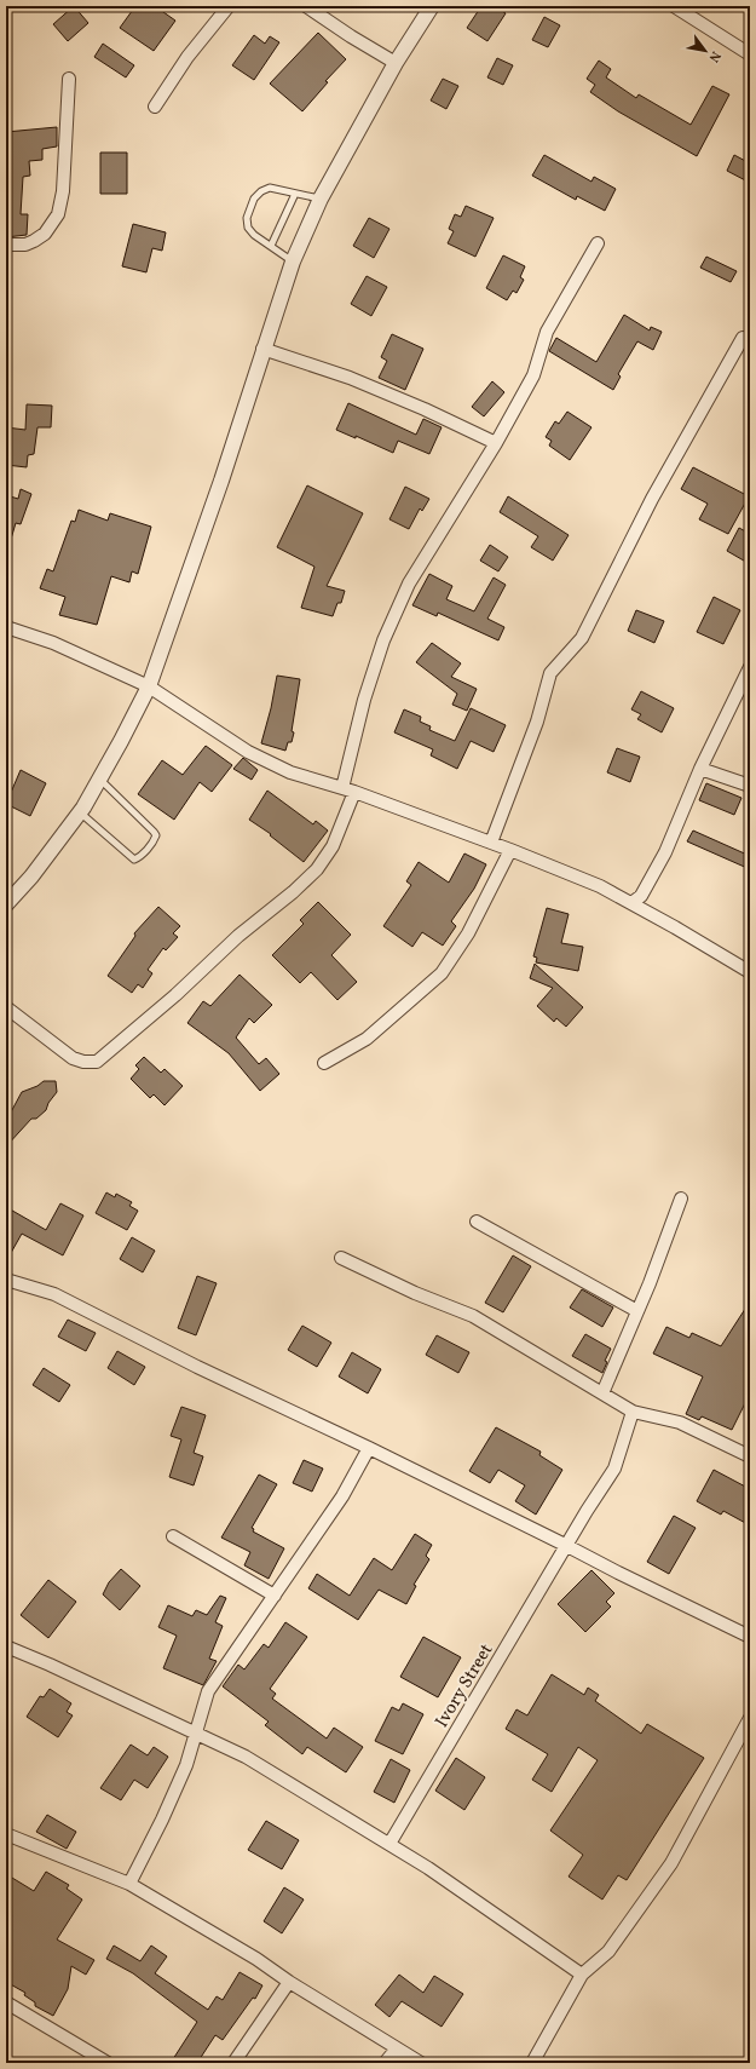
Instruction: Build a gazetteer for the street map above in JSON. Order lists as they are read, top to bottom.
{
  "streets": {
    "street": ["Ivory Street"]
  },
  "north": "bottom right"
}
